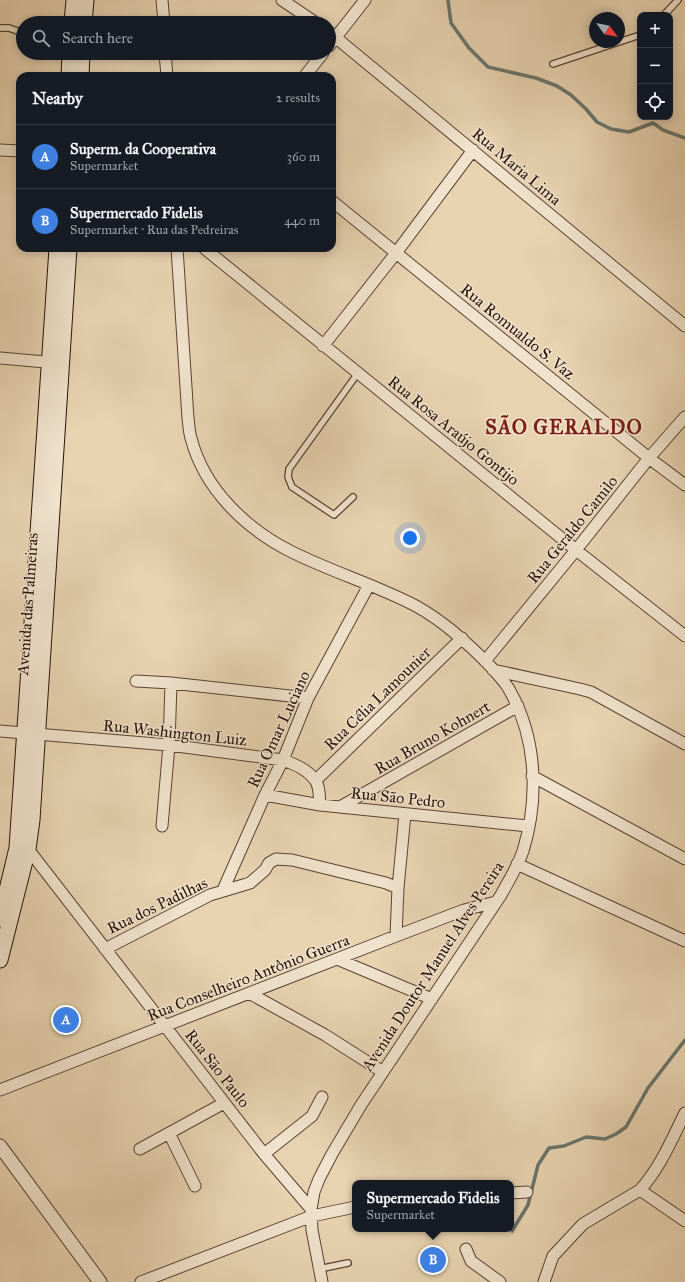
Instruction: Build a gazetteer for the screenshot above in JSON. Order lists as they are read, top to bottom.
{
  "streets": {
    "main road": ["Avenida das Palmeiras"],
    "street": [
      "Rua Maria Lima",
      "Rua Romualdo S. Vaz",
      "Rua Rosa Araújo Gontijo",
      "Rua Geraldo Camilo",
      "Rua Célia Lamounier",
      "Rua Omar Luciano",
      "Rua Washington Luiz",
      "Rua Bruno Kohnert",
      "Rua São Pedro",
      "Rua dos Padilhas",
      "Avenida Doutor Manuel Alves Pereira",
      "Rua Conselheiro Antônio Guerra",
      "Rua São Paulo"
    ]
  },
  "crossings": [
    ["Rua Romualdo S. Vaz", "Rua Geraldo Camilo"],
    ["Rua Rosa Araújo Gontijo", "Rua Geraldo Camilo"],
    ["Rua Geraldo Camilo", "Avenida Doutor Manuel Alves Pereira"],
    ["Avenida das Palmeiras", "Rua Washington Luiz"],
    ["Avenida das Palmeiras", "Rua São Paulo"],
    ["Rua Célia Lamounier", "Rua Washington Luiz"],
    ["Rua Célia Lamounier", "Avenida Doutor Manuel Alves Pereira"],
    ["Rua Omar Luciano", "Rua Washington Luiz"],
    ["Rua Omar Luciano", "Rua São Pedro"],
    ["Rua Omar Luciano", "Rua dos Padilhas"],
    ["Rua Omar Luciano", "Avenida Doutor Manuel Alves Pereira"],
    ["Rua Bruno Kohnert", "Rua São Pedro"],
    ["Rua Bruno Kohnert", "Avenida Doutor Manuel Alves Pereira"],
    ["Rua São Pedro", "Avenida Doutor Manuel Alves Pereira"],
    ["Rua dos Padilhas", "Rua São Paulo"],
    ["Avenida Doutor Manuel Alves Pereira", "Rua Conselheiro Antônio Guerra"],
    ["Avenida Doutor Manuel Alves Pereira", "Rua São Paulo"],
    ["Rua Conselheiro Antônio Guerra", "Rua São Paulo"]
  ],
  "districts": ["SÃO GERALDO"],
  "north": "bottom right",
  "page": {
    "map_buttons": ["+", "−"],
    "search": "Search here",
    "heading": ["Nearby", "2 results"],
    "list": [
      {
        "mark": "A",
        "name": "Superm. da Cooperativa",
        "note": "Supermarket",
        "value": "360 m"
      },
      {
        "mark": "B",
        "name": "Supermercado Fidelis",
        "note": "Supermarket · Rua das Pedreiras",
        "value": "440 m"
      }
    ],
    "pins": ["A", "B"],
    "popup": ["Supermercado Fidelis", "Supermarket"]
  }
}
